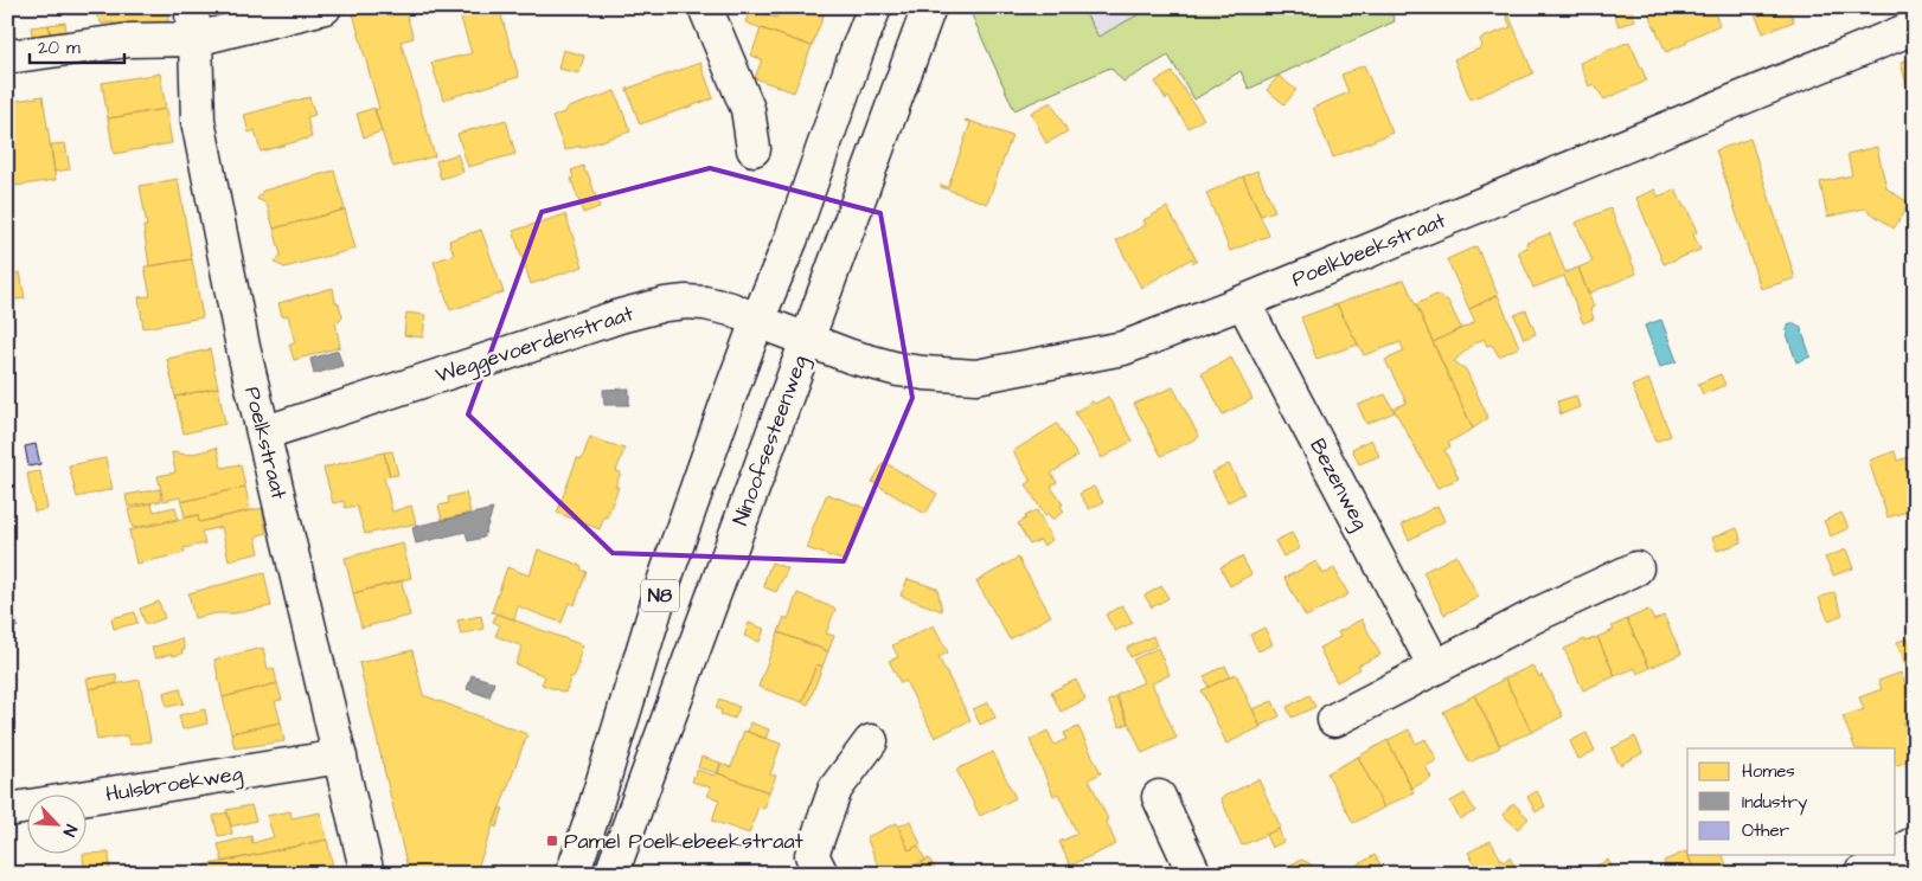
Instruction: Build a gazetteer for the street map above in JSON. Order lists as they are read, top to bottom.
{
  "streets": {
    "street": [
      "Poelkbeekstraat",
      "Weggevoerdenstraat",
      "Ninoofsesteenweg",
      "Poelkstraat",
      "Bezenweg",
      "N8",
      "Hulsbroekweg"
    ]
  },
  "crossings": [
    ["Poelkbeekstraat", "Weggevoerdenstraat"],
    ["Poelkbeekstraat", "Ninoofsesteenweg"],
    ["Poelkbeekstraat", "Bezenweg"],
    ["Weggevoerdenstraat", "Ninoofsesteenweg"],
    ["Weggevoerdenstraat", "Poelkstraat"],
    ["Weggevoerdenstraat", "N8"],
    ["Poelkstraat", "Hulsbroekweg"]
  ],
  "places": {
    "transit": ["Pamel Poelkebeekstraat"]
  },
  "legend": ["Homes", "Industry", "Other"],
  "scale_bar": "20 m",
  "north": "bottom right"
}
